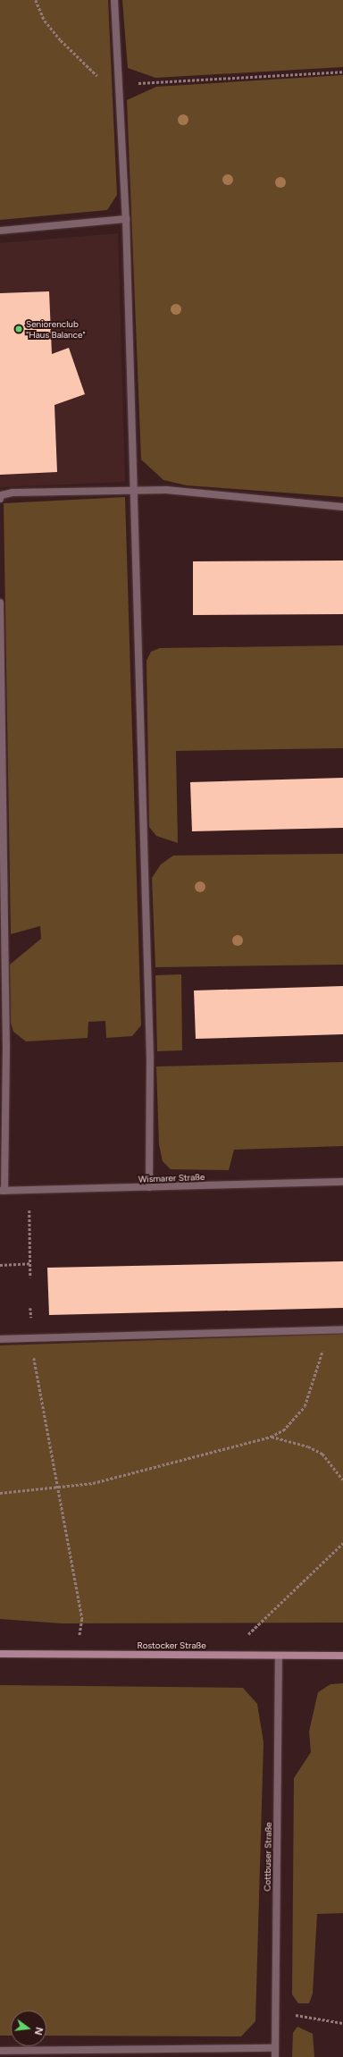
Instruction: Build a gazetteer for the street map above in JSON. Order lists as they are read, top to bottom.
{
  "streets": {
    "street": ["Wismarer Straße", "Rostocker Straße", "Cottbuser Straße"]
  },
  "crossings": [
    ["Rostocker Straße", "Cottbuser Straße"]
  ],
  "places": ["Seniorenclub \"Haus Balance\""],
  "north": "right"
}
